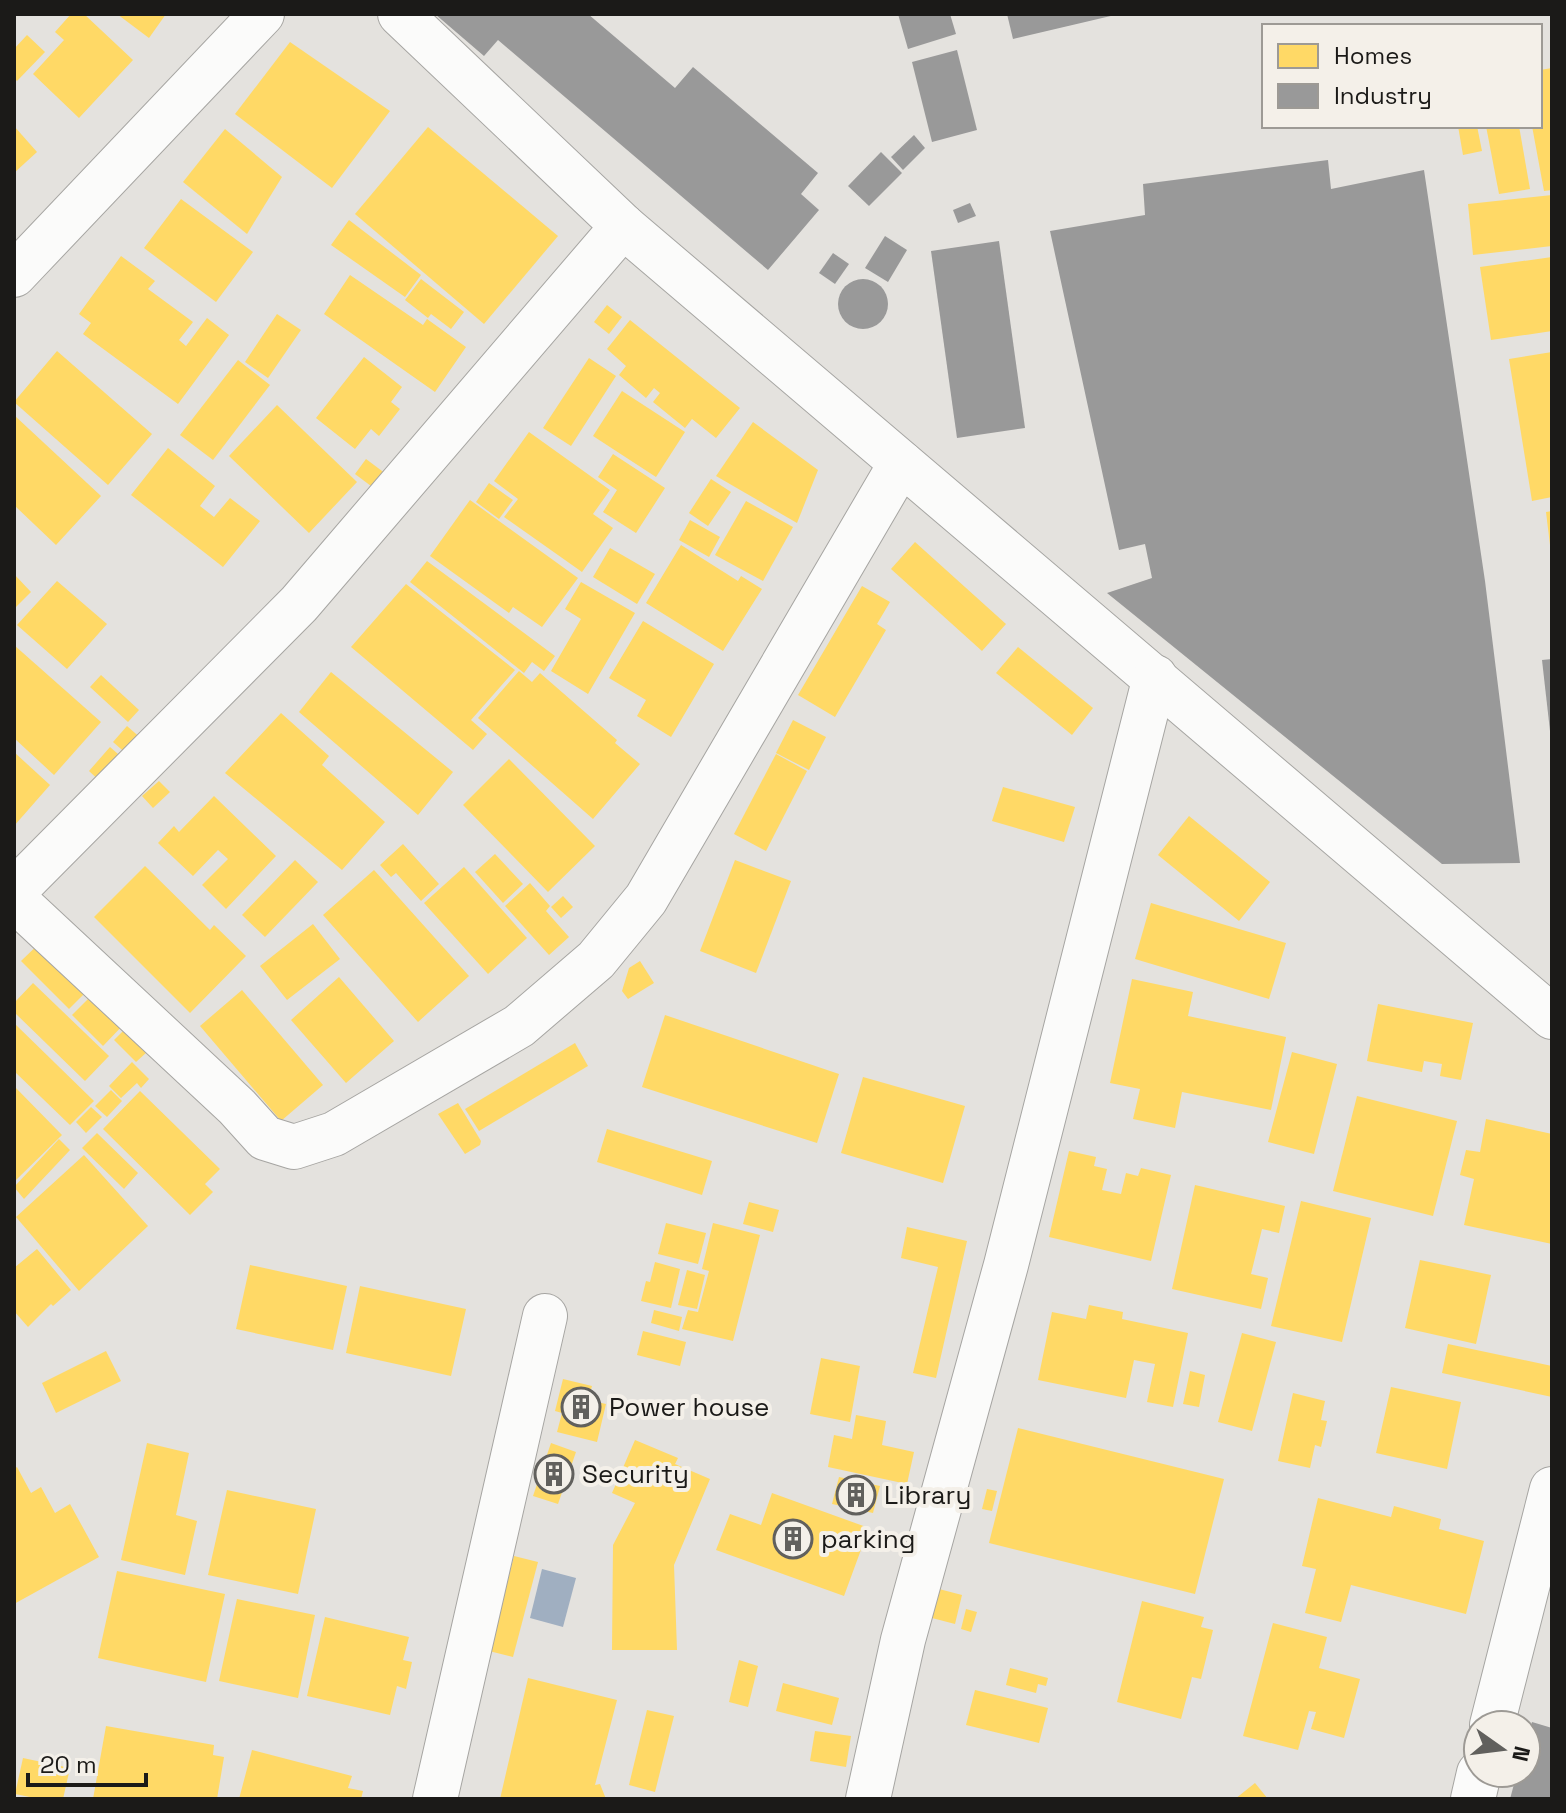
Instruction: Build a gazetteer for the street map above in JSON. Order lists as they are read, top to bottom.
{
  "places": {
    "building": [
      "Power house",
      "Security",
      "Library",
      "parking"
    ]
  },
  "legend": ["Homes", "Industry"],
  "scale_bar": "20 m",
  "north": "right"
}
